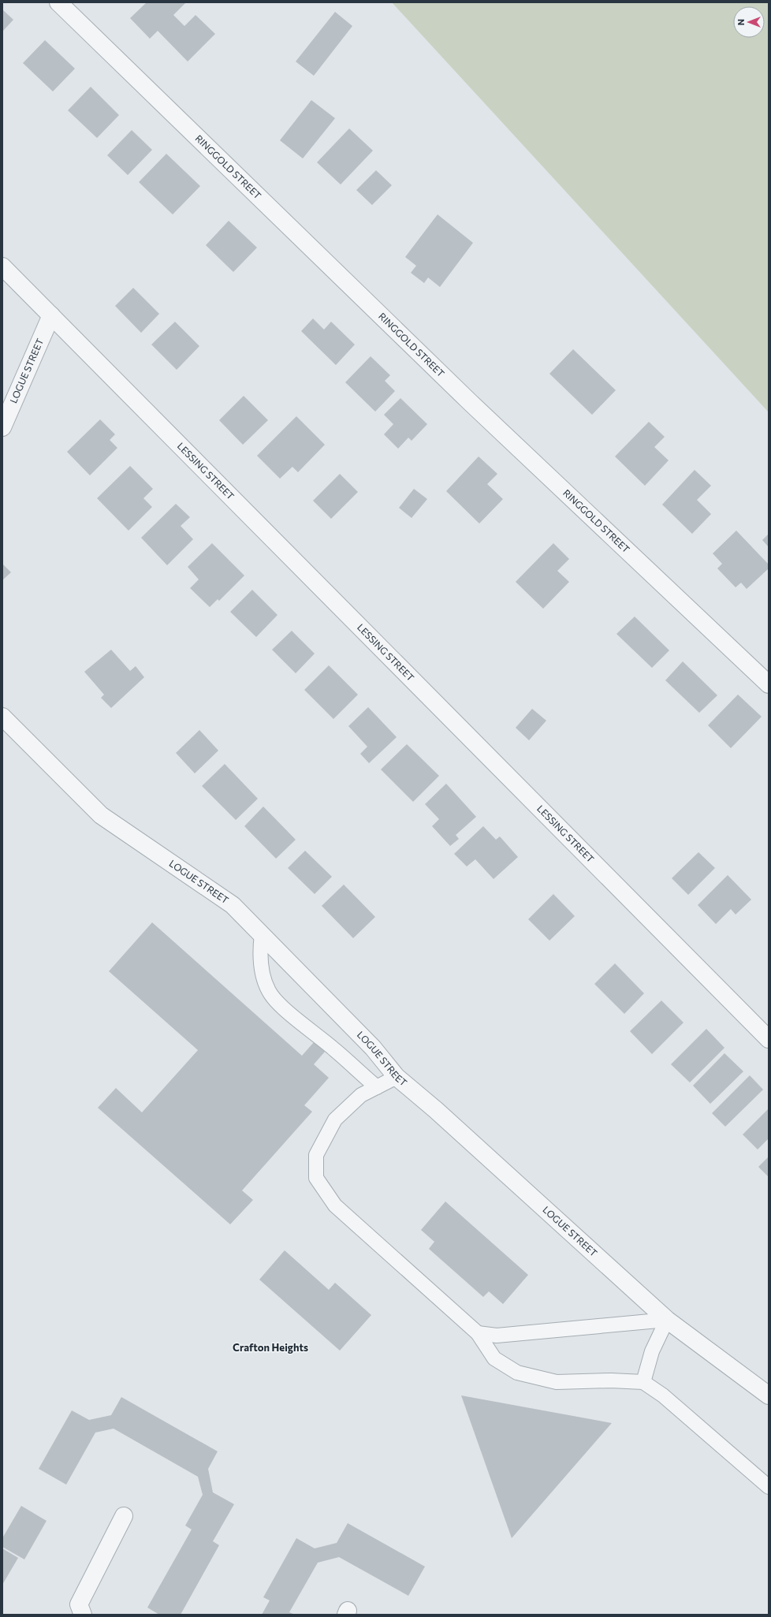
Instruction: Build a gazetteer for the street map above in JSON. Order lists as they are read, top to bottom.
{
  "streets": {
    "street": ["RINGGOLD STREET", "LOGUE STREET", "LESSING STREET"]
  },
  "crossings": [
    ["LOGUE STREET", "LESSING STREET"]
  ],
  "districts": ["Crafton Heights"],
  "north": "left"
}
